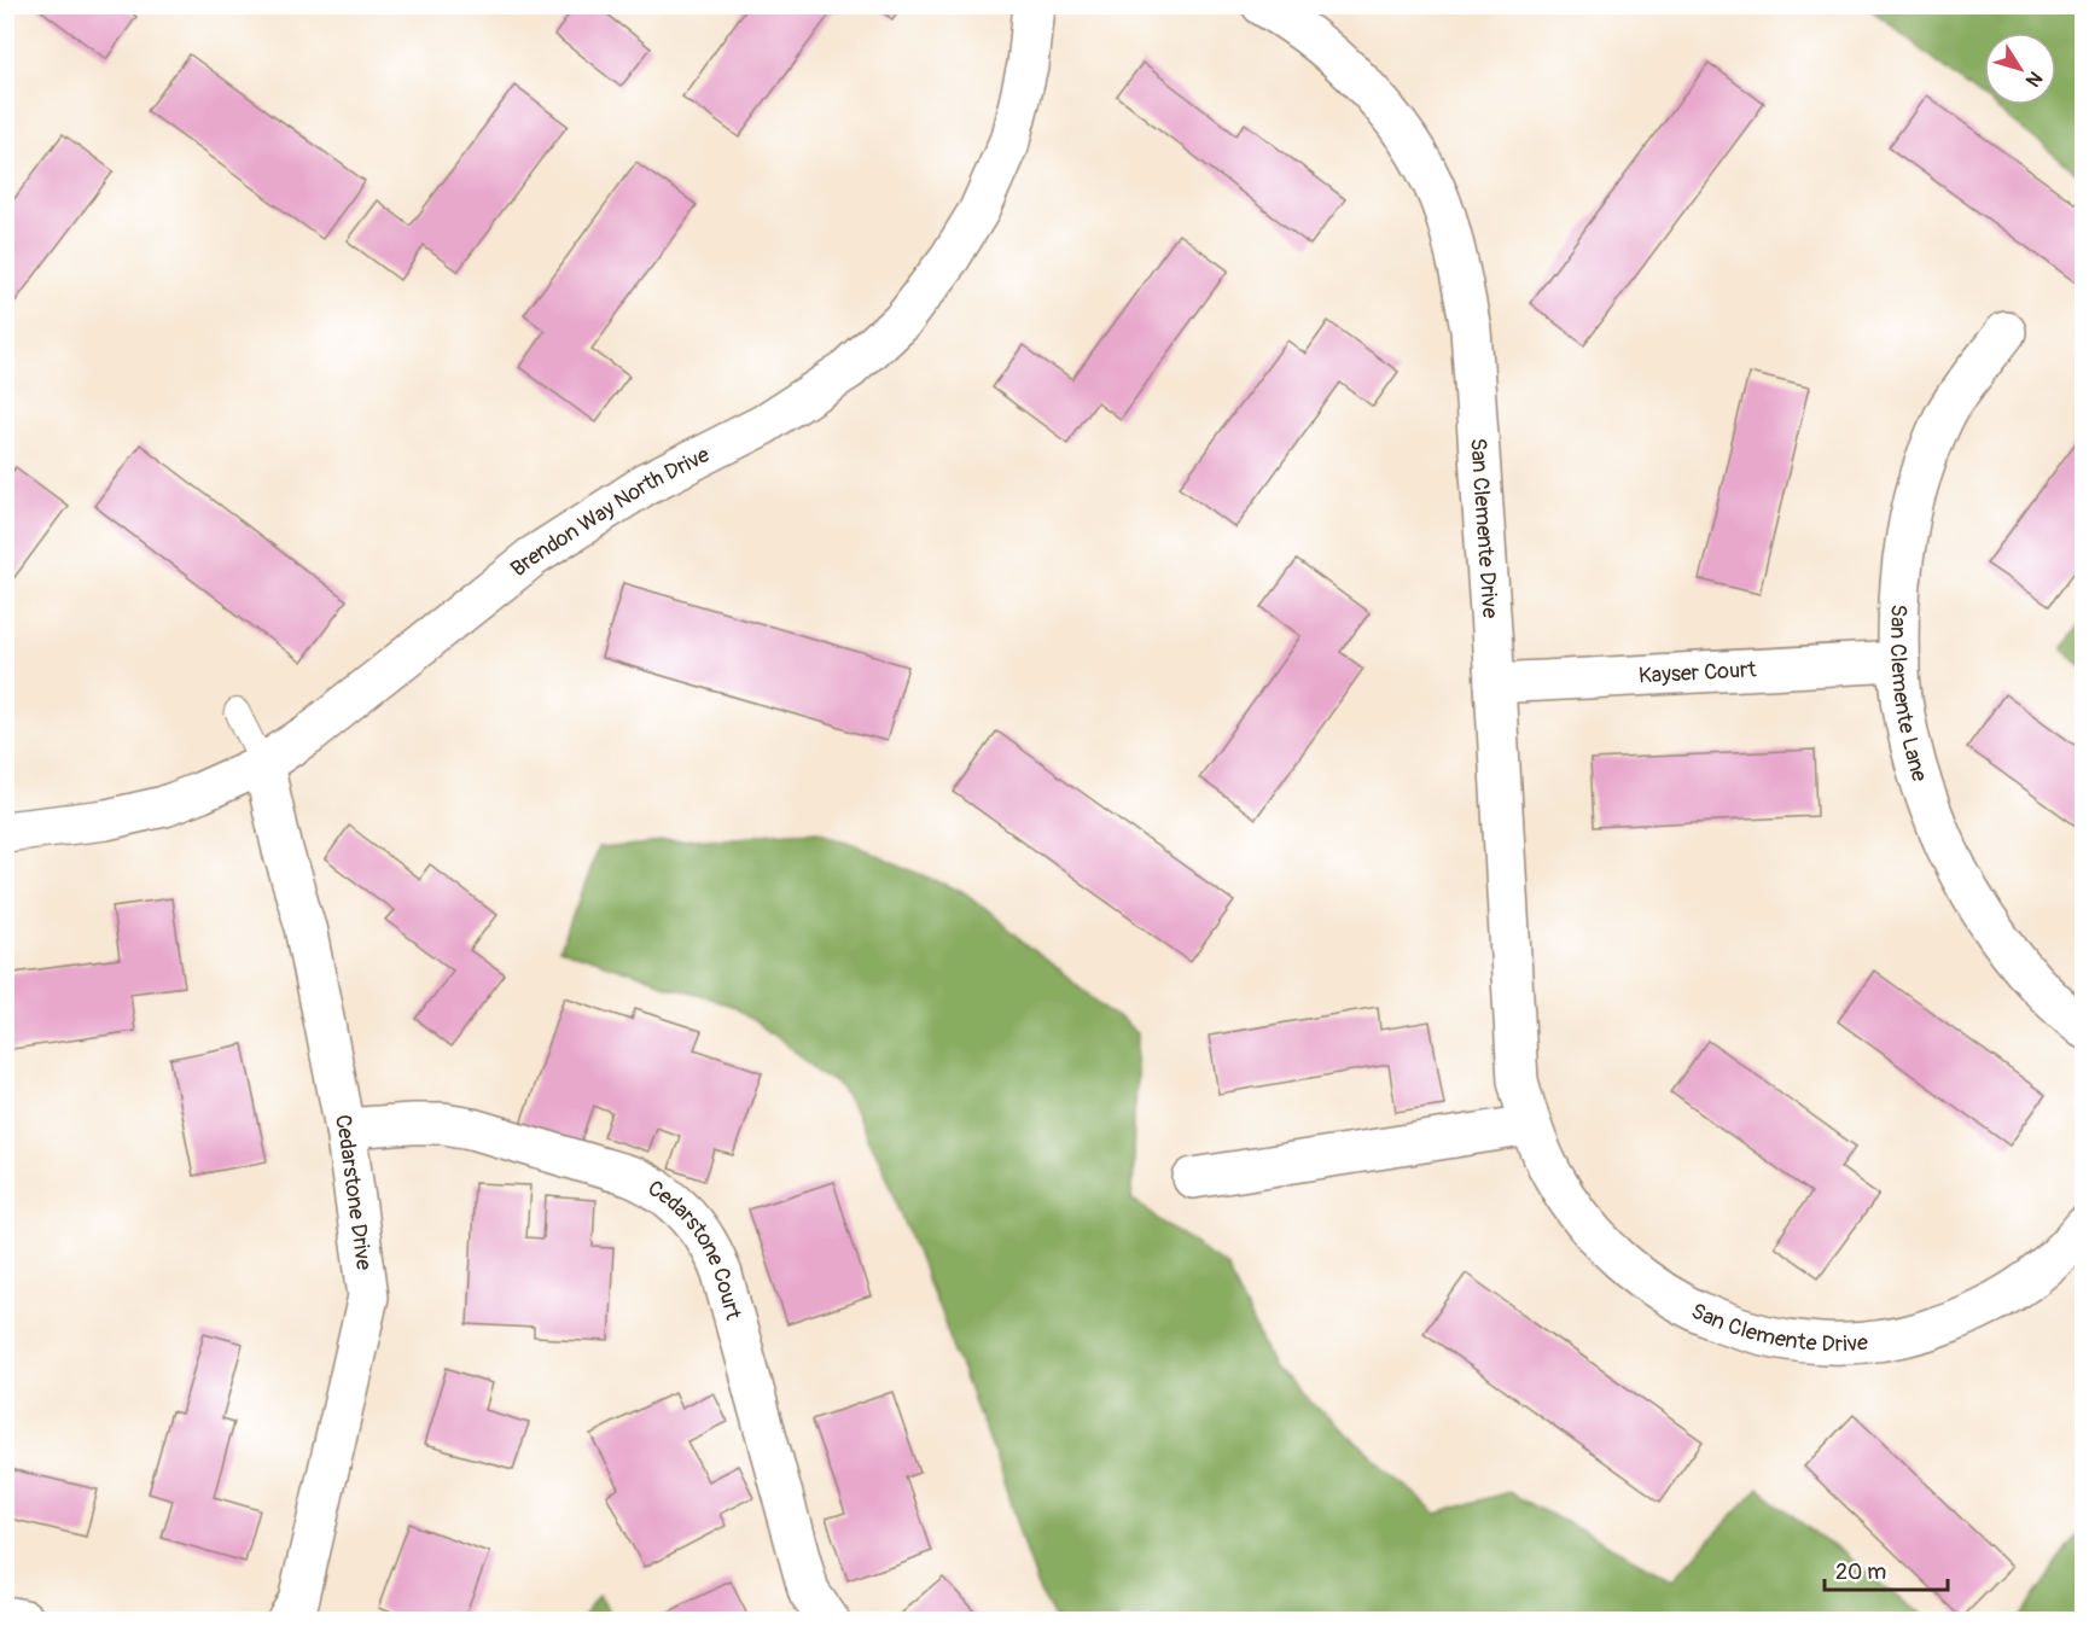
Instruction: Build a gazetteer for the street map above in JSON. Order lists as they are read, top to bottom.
{
  "streets": {
    "street": [
      "Brendon Way North Drive",
      "San Clemente Drive",
      "Kayser Court",
      "San Clemente Lane",
      "Cedarstone Drive",
      "Cedarstone Court"
    ]
  },
  "crossings": [
    ["Brendon Way North Drive", "Cedarstone Drive"],
    ["San Clemente Drive", "Kayser Court"],
    ["Kayser Court", "San Clemente Lane"],
    ["Cedarstone Drive", "Cedarstone Court"]
  ],
  "scale_bar": "20 m",
  "north": "bottom right"
}
